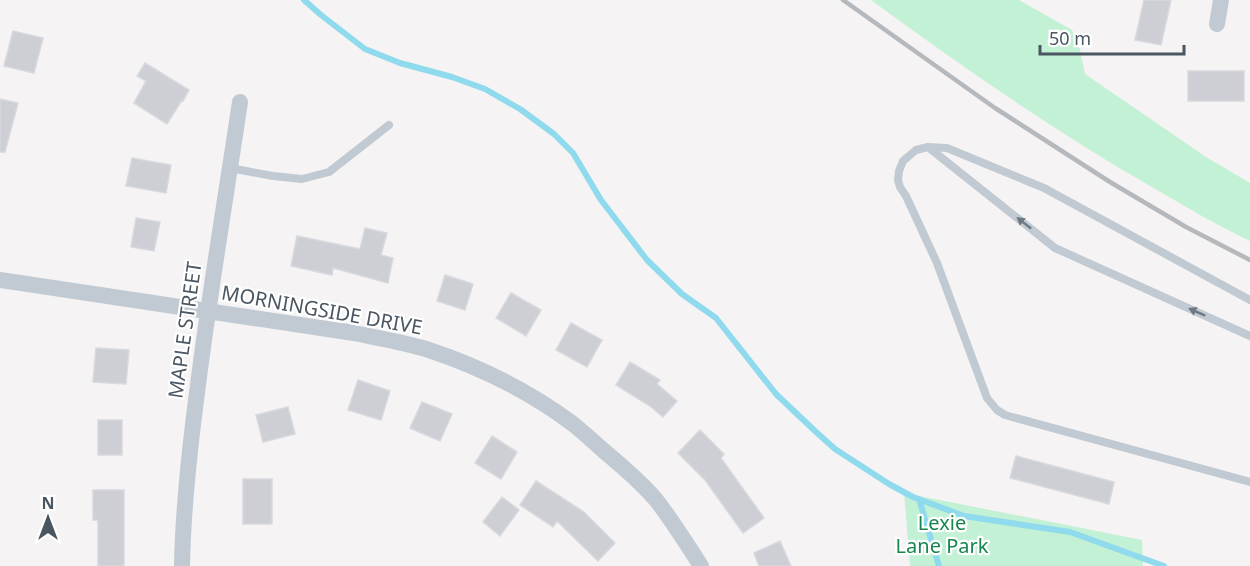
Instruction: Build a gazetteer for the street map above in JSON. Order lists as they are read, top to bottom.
{
  "streets": {
    "street": ["MORNINGSIDE DRIVE", "MAPLE STREET"]
  },
  "crossings": [
    ["MORNINGSIDE DRIVE", "MAPLE STREET"]
  ],
  "parks": ["Lexie Lane Park"],
  "scale_bar": "50 m",
  "north": "top"
}
